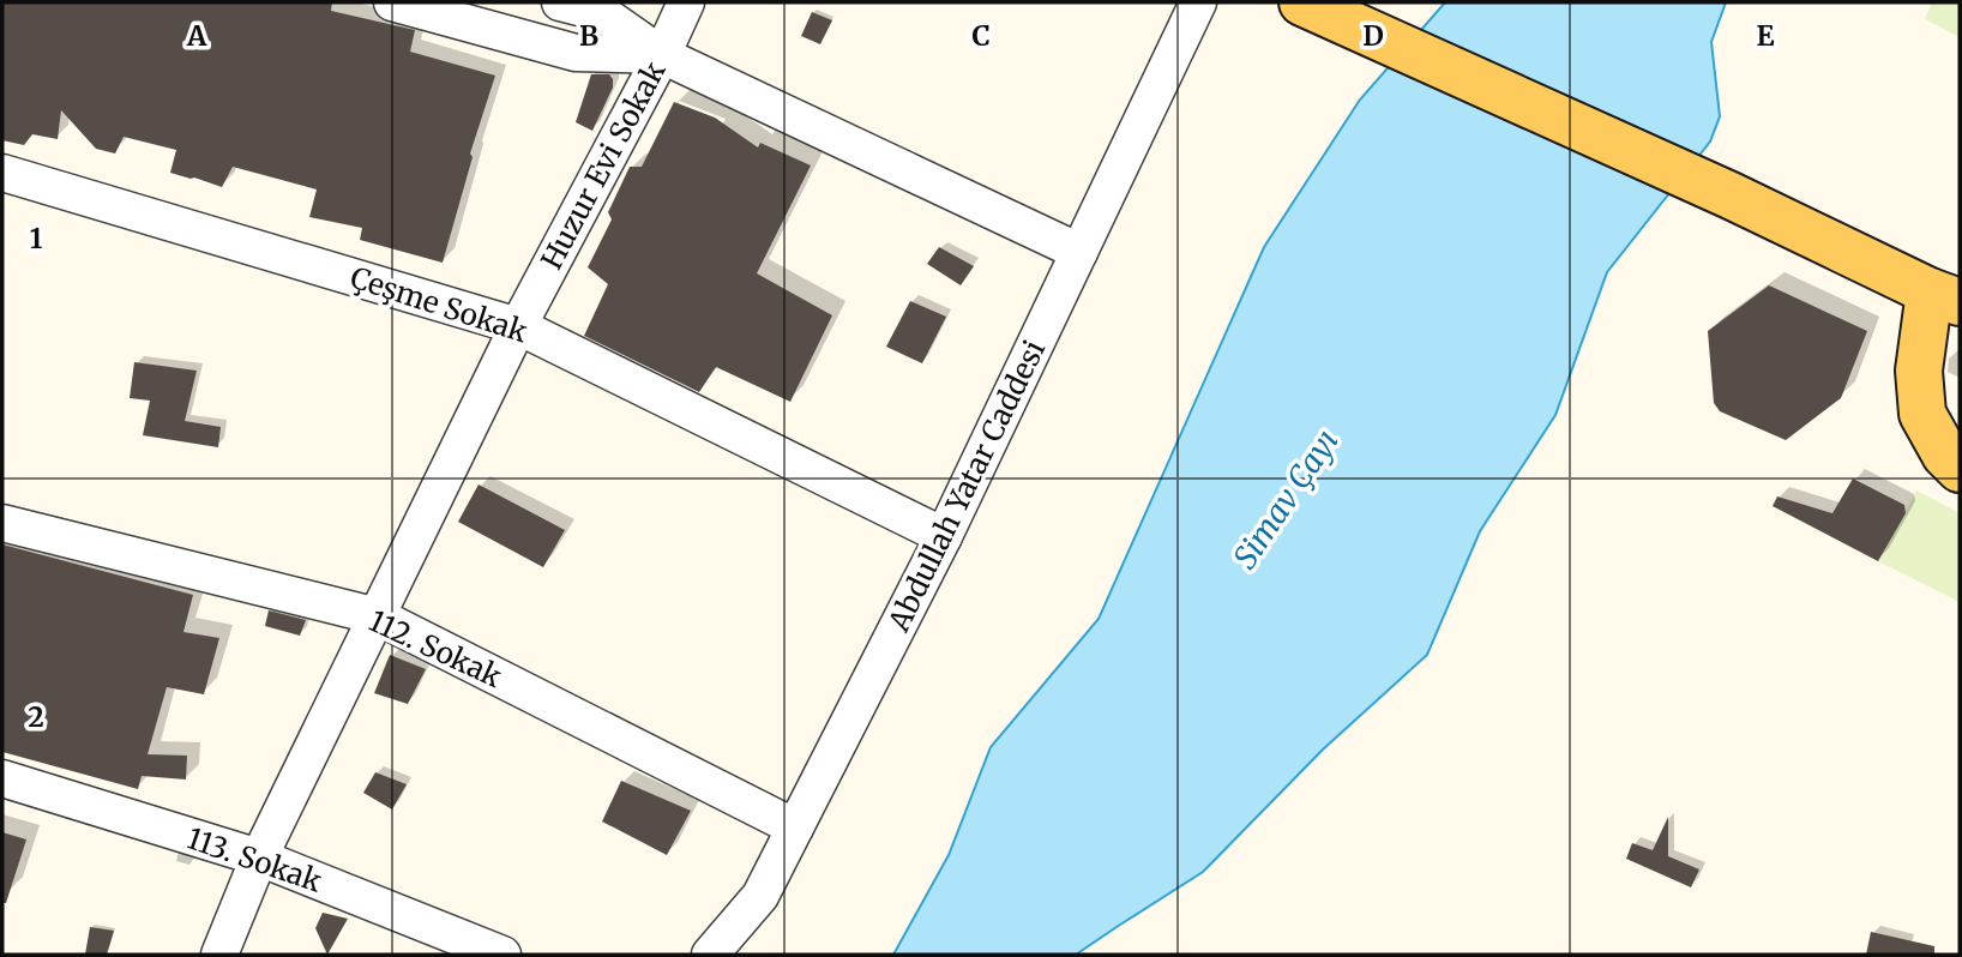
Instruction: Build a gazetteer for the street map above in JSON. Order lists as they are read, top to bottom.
{
  "streets": {
    "street": [
      "Huzur Evi Sokak",
      "Çeşme Sokak",
      "Abdullah Yatar Caddesi",
      "112. Sokak",
      "113. Sokak"
    ]
  },
  "crossings": [
    ["Huzur Evi Sokak", "Çeşme Sokak"],
    ["Huzur Evi Sokak", "112. Sokak"],
    ["Huzur Evi Sokak", "113. Sokak"],
    ["Çeşme Sokak", "Abdullah Yatar Caddesi"],
    ["Abdullah Yatar Caddesi", "112. Sokak"]
  ],
  "water": ["Simav Çayı"],
  "grid": {
    "columns": [
      "A",
      "B",
      "C",
      "D",
      "E"
    ],
    "rows": ["1", "2"]
  }
}
